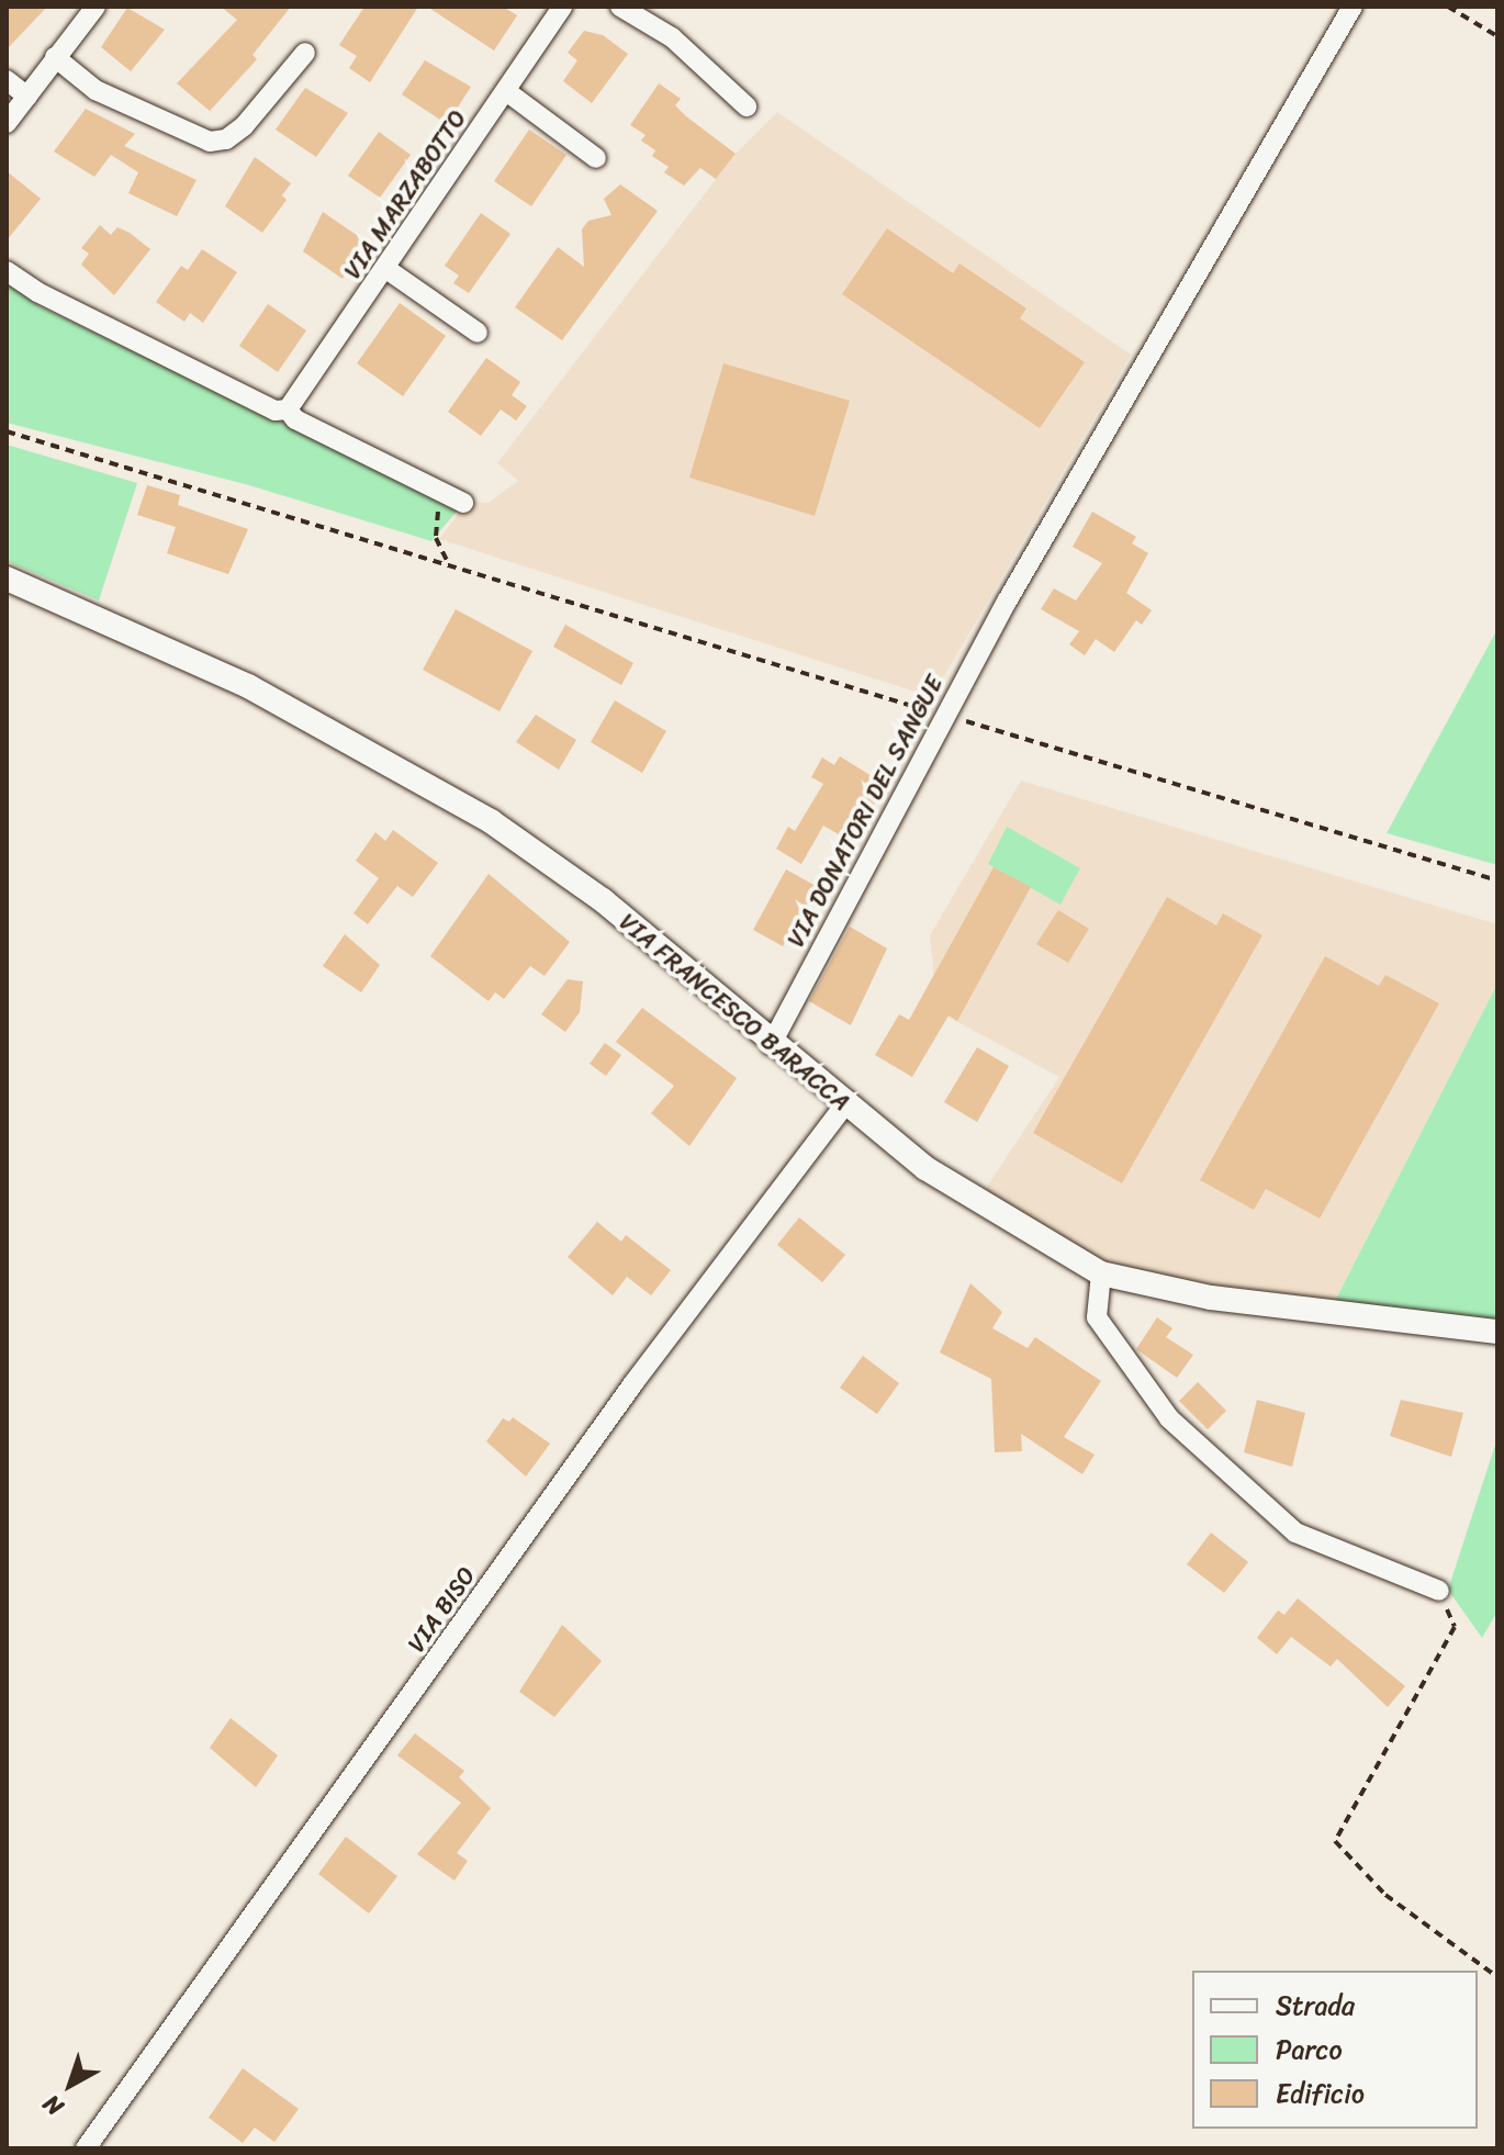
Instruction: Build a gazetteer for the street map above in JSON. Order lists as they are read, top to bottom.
{
  "streets": {
    "street": [
      "VIA MARZABOTTO",
      "VIA DONATORI DEL SANGUE",
      "VIA FRANCESCO BARACCA",
      "VIA BISO"
    ]
  },
  "crossings": [
    ["VIA DONATORI DEL SANGUE", "VIA FRANCESCO BARACCA"],
    ["VIA FRANCESCO BARACCA", "VIA BISO"]
  ],
  "legend": ["Strada", "Parco", "Edificio"],
  "north": "bottom left"
}
